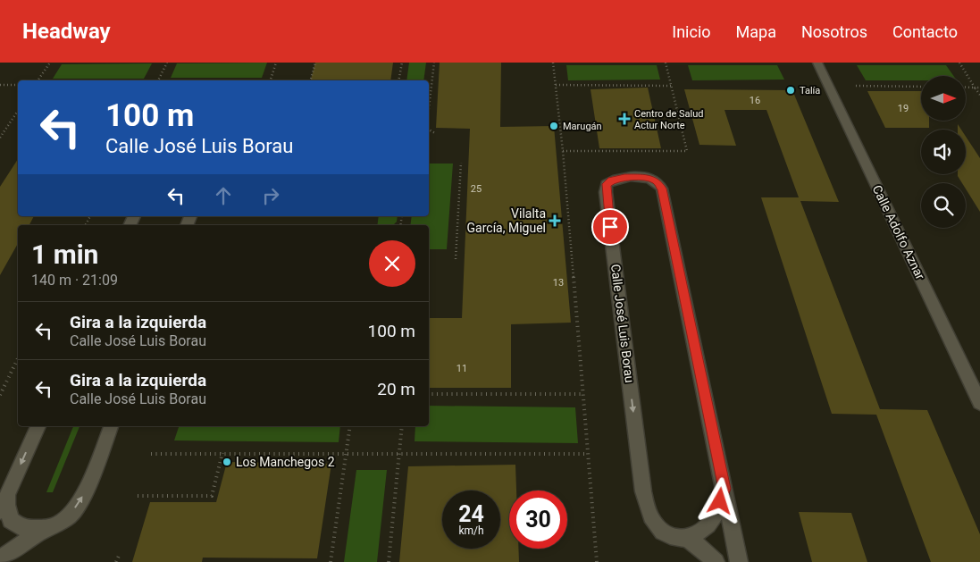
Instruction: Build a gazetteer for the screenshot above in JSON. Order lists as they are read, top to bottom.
{
  "streets": {
    "street": ["Calle Adolfo Aznar", "Calle José Luis Borau"]
  },
  "places": {
    "other": ["Talía", "Marugán", "Los Manchegos 2"],
    "health": ["Centro de Salud Actur Norte", "Vilalta García, Miguel"]
  },
  "house_numbers": [
    "16",
    "19",
    "25",
    "13",
    "11"
  ],
  "north": "right",
  "page": {
    "header": "Headway",
    "nav": [
      "Inicio",
      "Mapa",
      "Nosotros",
      "Contacto"
    ],
    "turn": ["100 m", "Calle José Luis Borau"],
    "heading": ["1 min", "140 m · 21:09"],
    "list": [
      {
        "name": "Gira a la izquierda",
        "note": "Calle José Luis Borau",
        "value": "100 m"
      },
      {
        "name": "Gira a la izquierda",
        "note": "Calle José Luis Borau",
        "value": "20 m"
      }
    ],
    "speed": "24 km/h",
    "limit": "30"
  }
}
